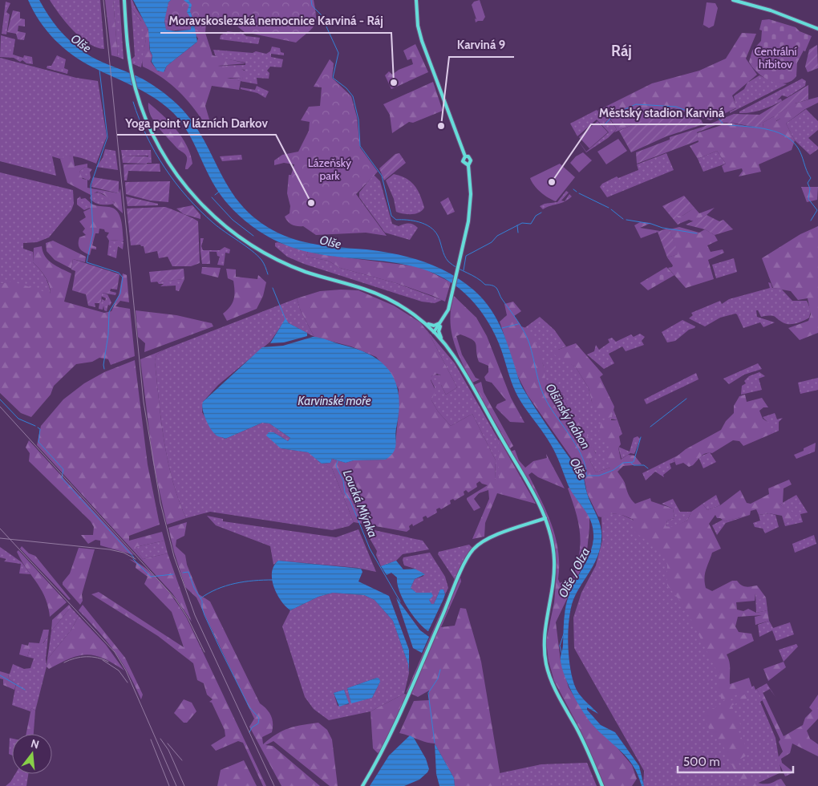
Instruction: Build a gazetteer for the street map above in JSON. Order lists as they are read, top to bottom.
{
  "districts": ["Ráj"],
  "water": [
    "Olše",
    "Karvinské moře",
    "Olšinský náhon",
    "Loucká Mlýnka",
    "Olše / Olza"
  ],
  "parks": ["Centrální hřbitov", "Lázeňský park"],
  "places": [
    "Moravskoslezská nemocnice Karviná - Ráj",
    "Karviná 9",
    "Městský stadion Karviná",
    "Yoga point v lázních Darkov"
  ],
  "scale_bar": "500 m",
  "north": "top"
}
